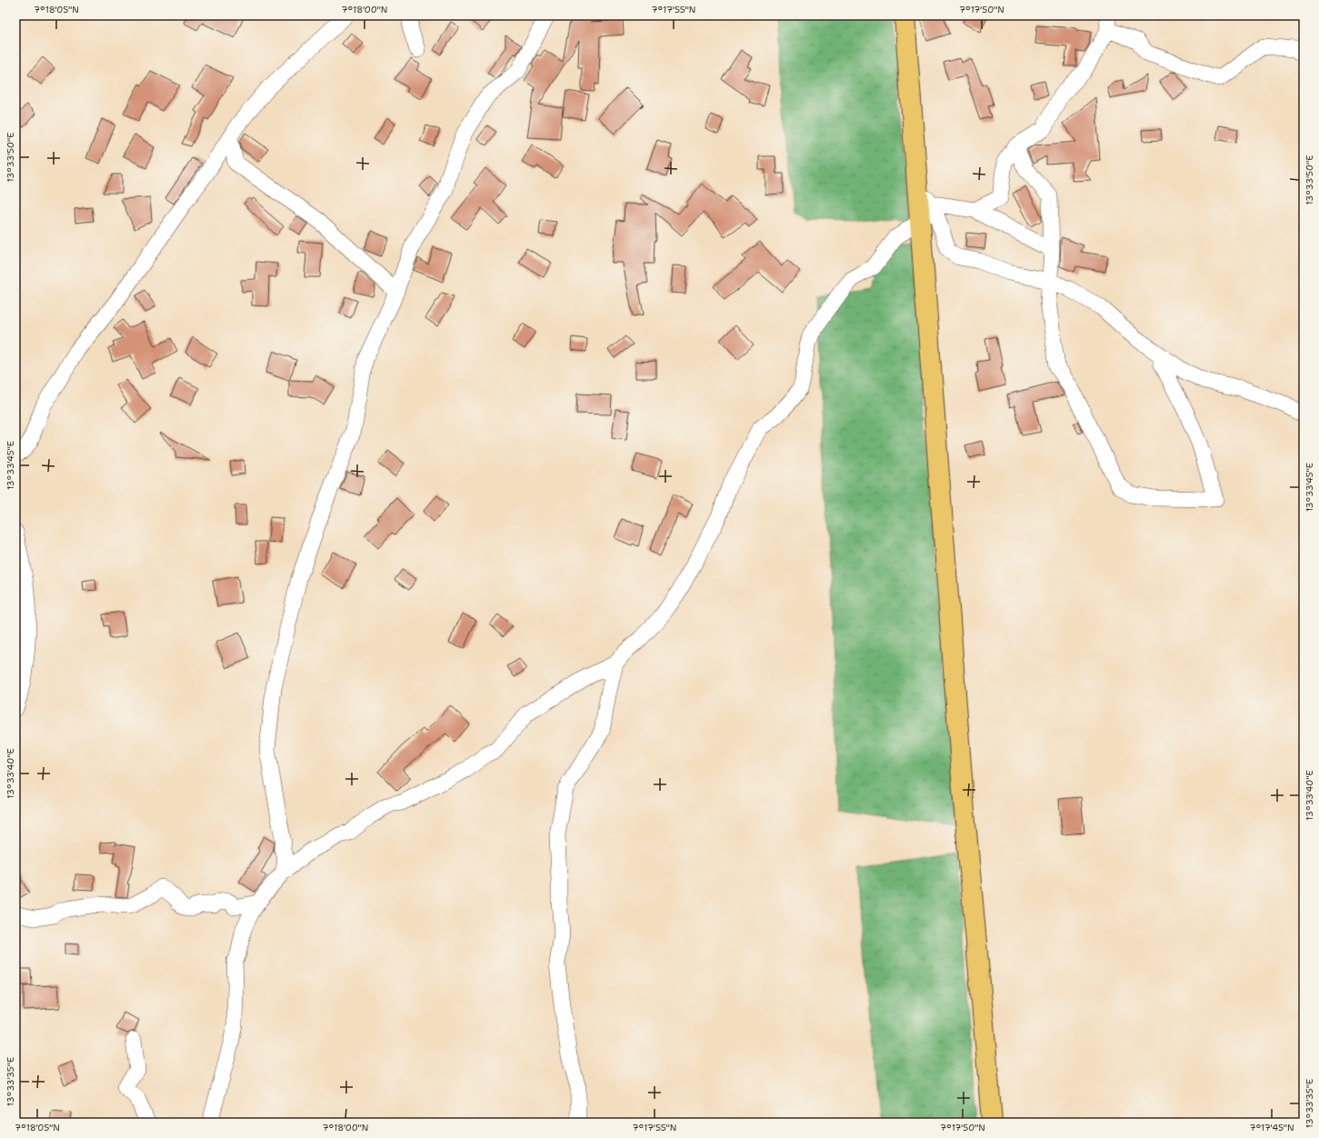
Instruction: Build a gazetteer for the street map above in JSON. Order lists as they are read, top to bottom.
{
  "coordinates": [
    "7°18'05\"N",
    "7°18'00\"N",
    "7°17'55\"N",
    "7°17'50\"N",
    "13°33'50\"E",
    "13°33'45\"E",
    "13°33'40\"E",
    "13°33'35\"E",
    "7°17'45\"N"
  ]
}
